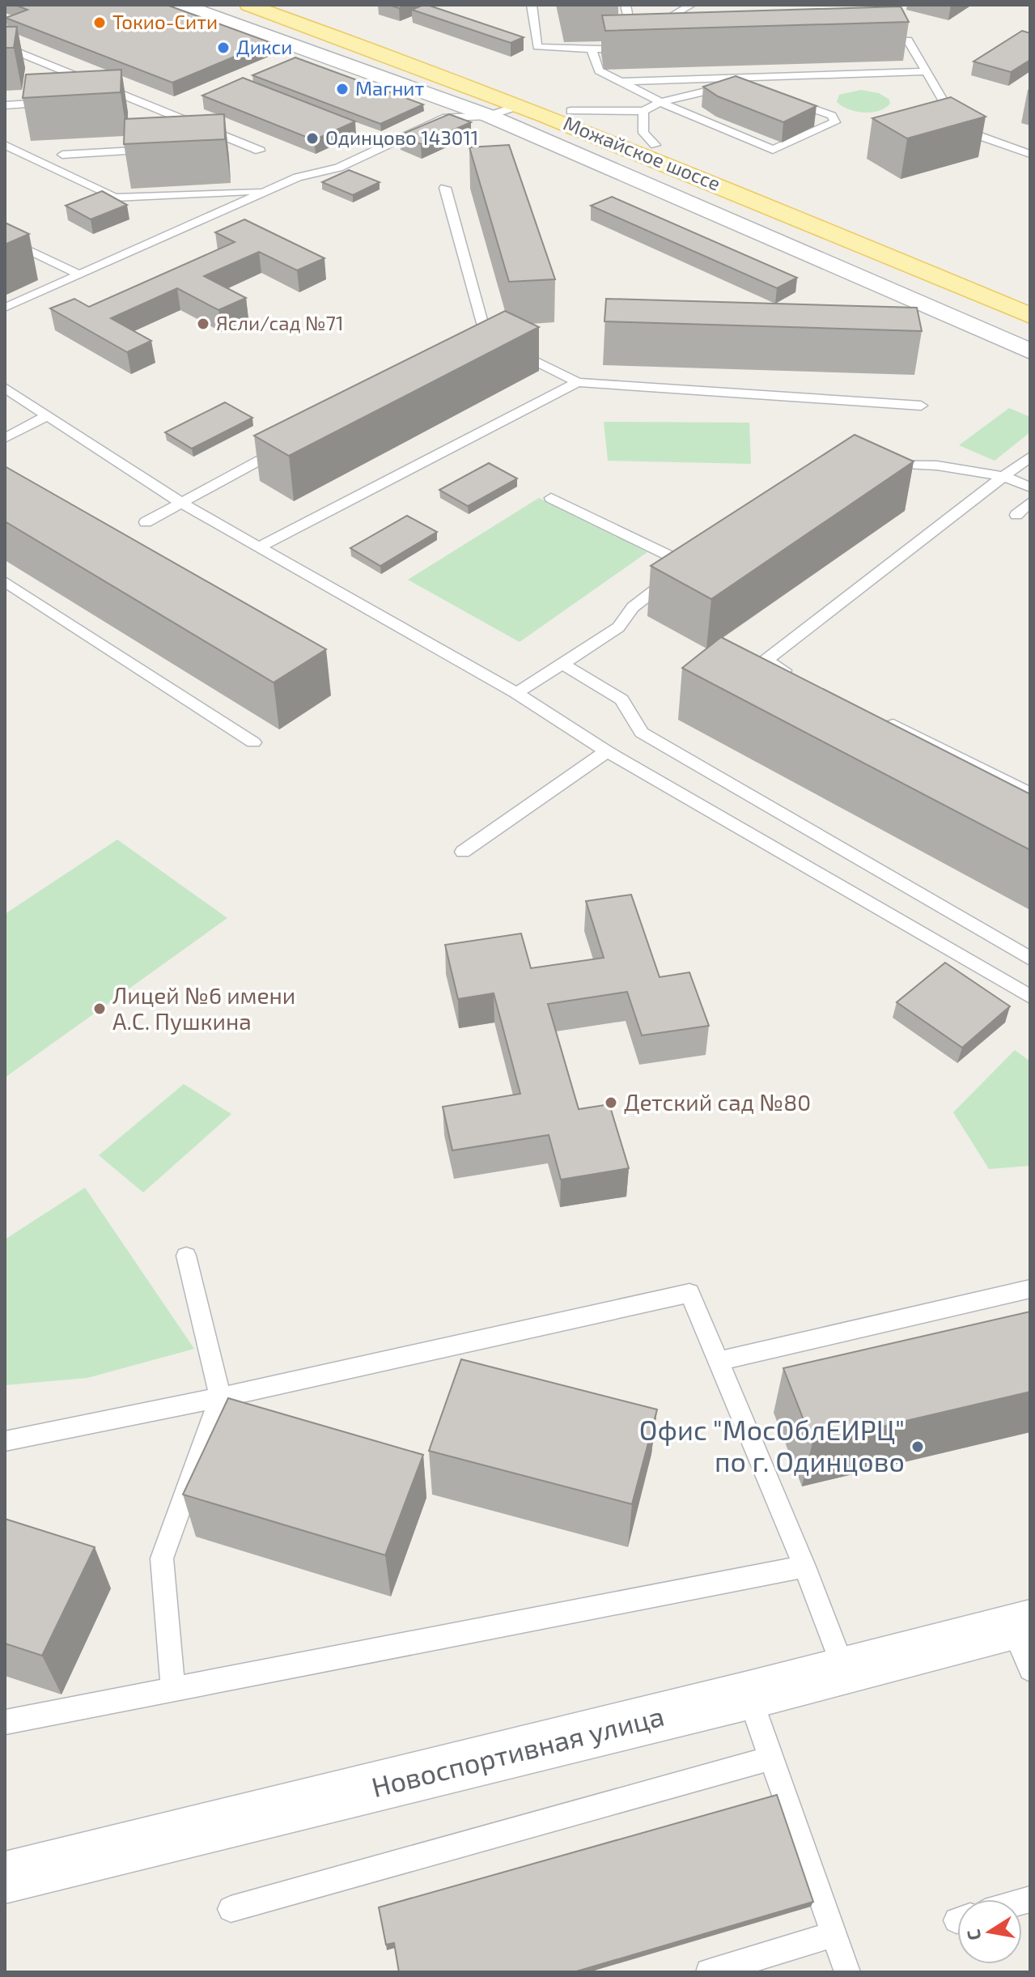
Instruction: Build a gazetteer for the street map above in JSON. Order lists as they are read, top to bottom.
{
  "streets": {
    "main road": ["Можайское шоссе"],
    "street": ["Новоспортивная улица"]
  },
  "places": [
    "Токио-Сити",
    "Дикси",
    "Магнит",
    "Одинцово 143011",
    "Ясли/сад №71",
    "Лицей №6 имени А.С. Пушкина",
    "Детский сад №80",
    "Офис \"МосОблЕИРЦ\" по г. Одинцово"
  ],
  "north": "left"
}
